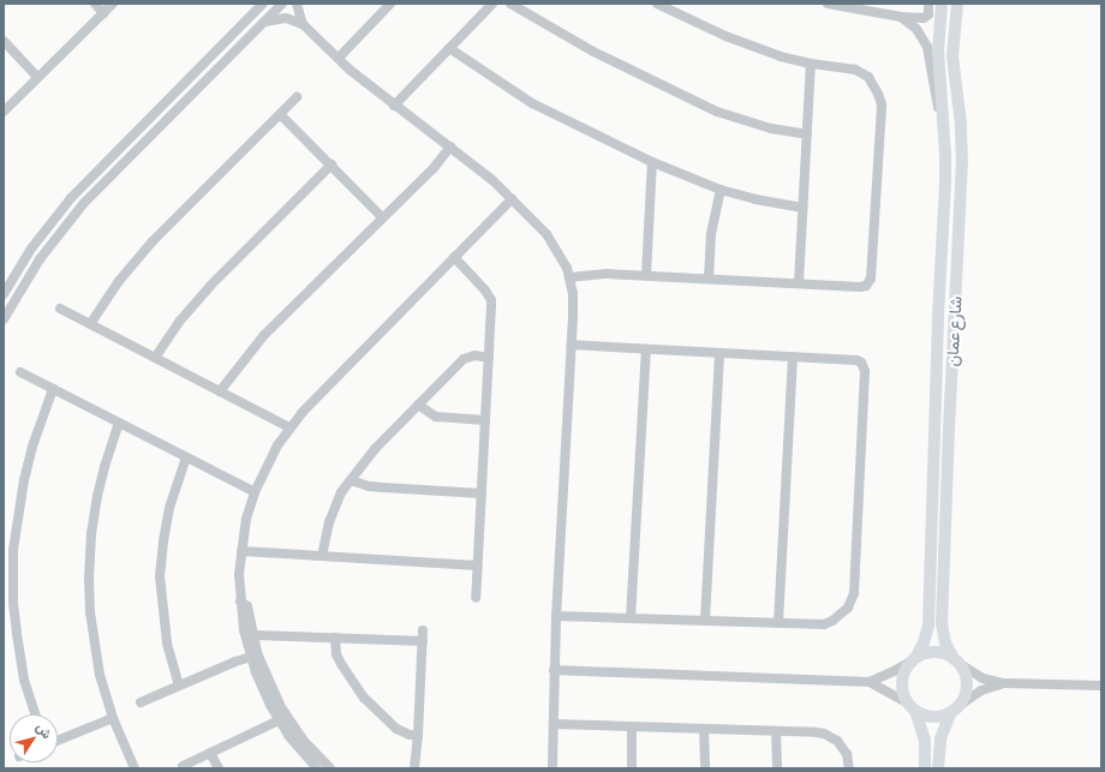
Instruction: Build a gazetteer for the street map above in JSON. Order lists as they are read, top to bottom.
{
  "streets": {
    "main road": ["شارع عمان"]
  },
  "north": "top right"
}
